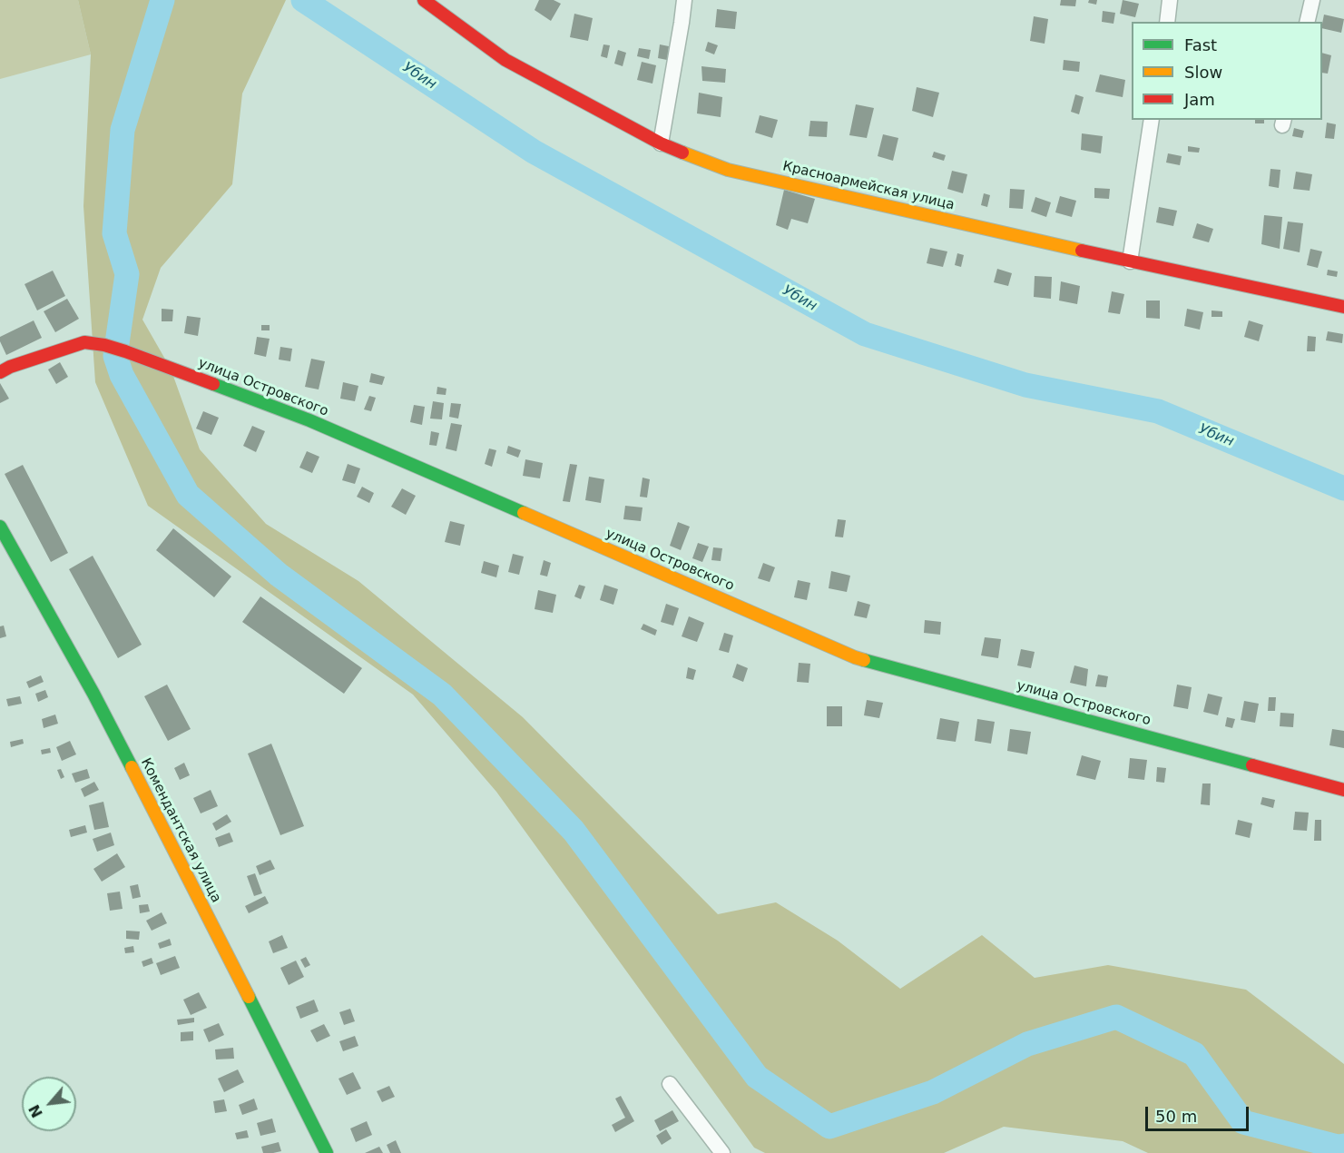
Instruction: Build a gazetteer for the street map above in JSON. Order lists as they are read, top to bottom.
{
  "streets": {
    "street": ["Красноармейская улица", "улица Островского", "Комендантская улица"]
  },
  "water": ["Убин"],
  "legend": ["Fast", "Slow", "Jam"],
  "scale_bar": "50 m",
  "north": "bottom left"
}
